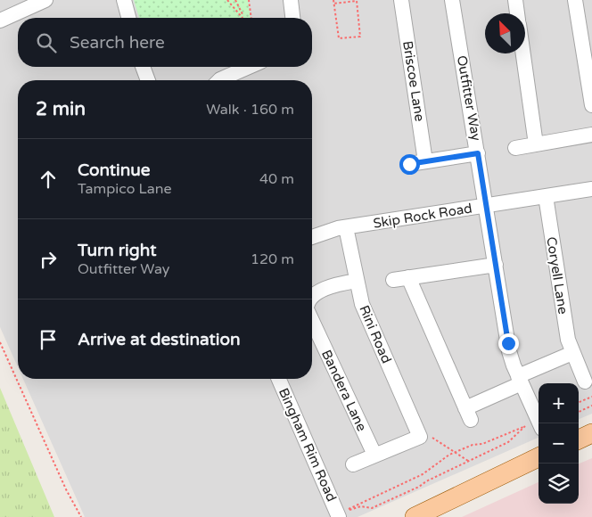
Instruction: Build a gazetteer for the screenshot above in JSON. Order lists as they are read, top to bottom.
{
  "streets": {
    "street": [
      "Briscoe Lane",
      "Outfitter Way",
      "Skip Rock Road",
      "Coryell Lane",
      "Rini Road",
      "Bandera Lane",
      "Bingham Rim Road"
    ]
  },
  "crossings": [
    ["Outfitter Way", "Skip Rock Road"],
    ["Skip Rock Road", "Coryell Lane"],
    ["Skip Rock Road", "Rini Road"],
    ["Rini Road", "Bandera Lane"]
  ],
  "north": "top left",
  "page": {
    "search": "Search here",
    "heading": ["2 min", "Walk · 160 m"],
    "list": [
      ["Continue", "Tampico Lane", "40 m"],
      ["Turn right", "Outfitter Way", "120 m"],
      "Arrive at destination"
    ],
    "map_buttons": ["+", "−"]
  }
}
